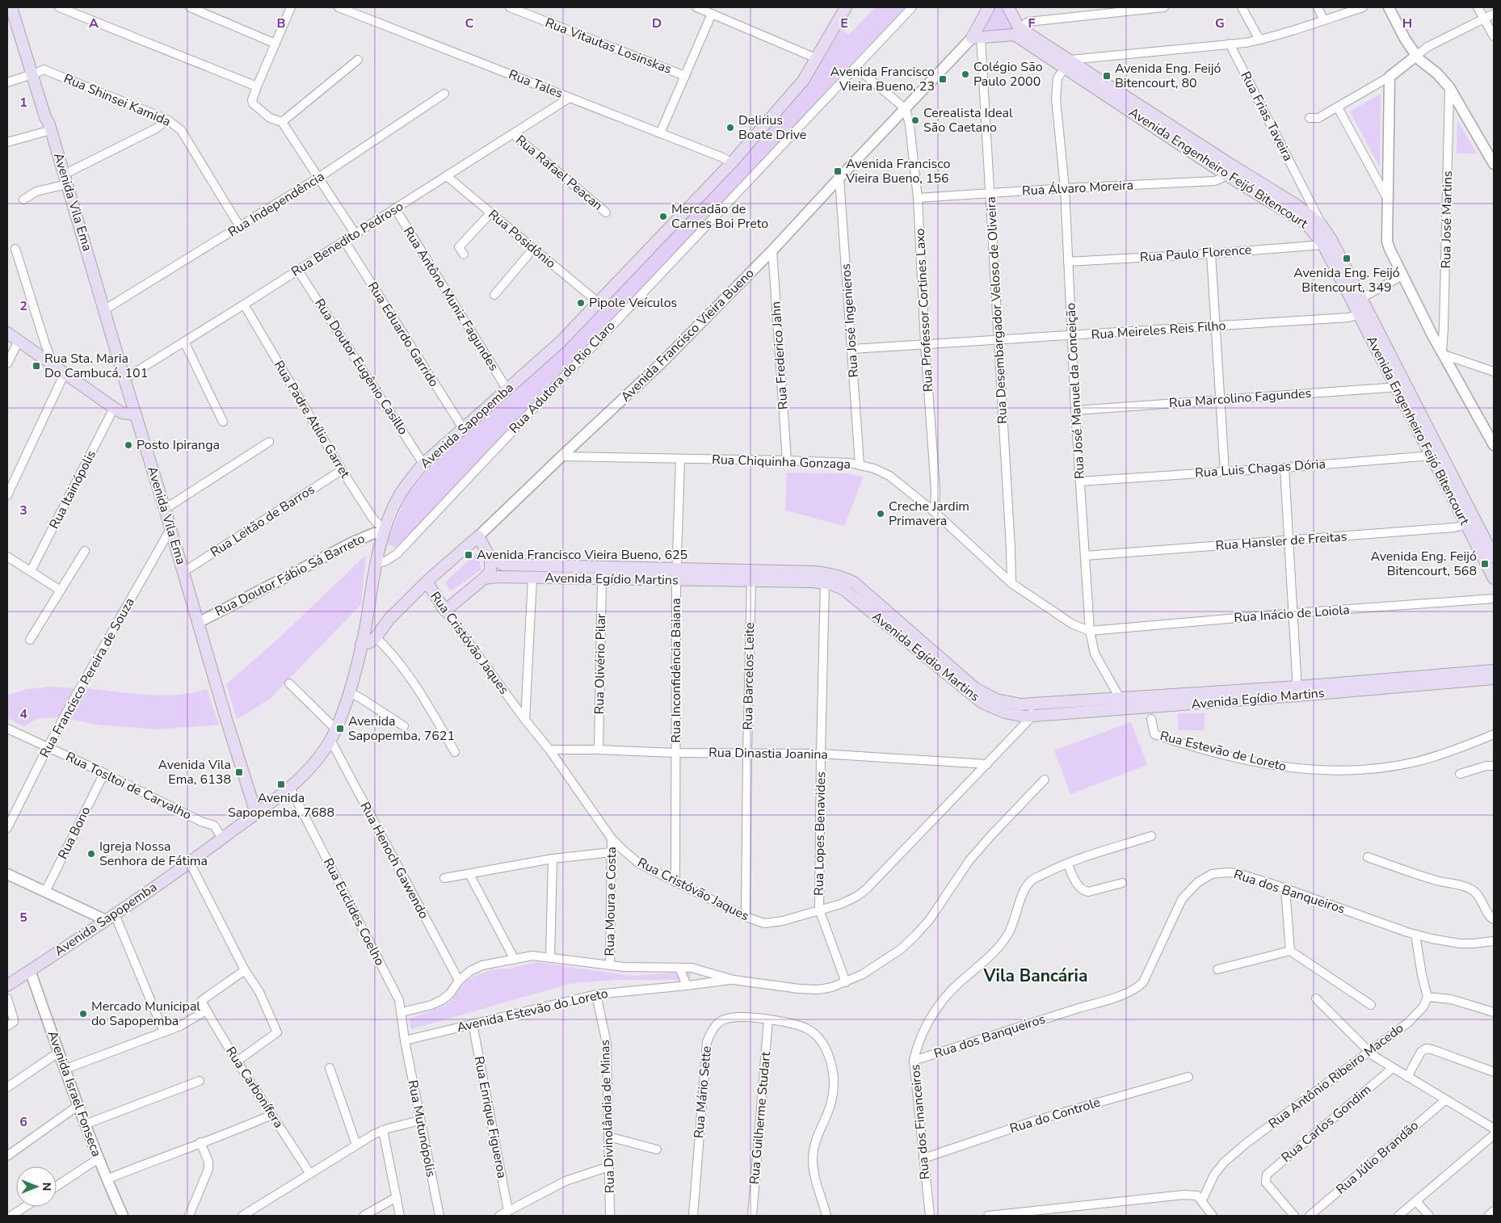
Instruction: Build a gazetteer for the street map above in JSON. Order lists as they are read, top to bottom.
{
  "streets": {
    "main road": [
      "Avenida Engenheiro Feijó Bitencourt",
      "Avenida Vila Ema",
      "Avenida Francisco Vieira Bueno",
      "Avenida Sapopemba",
      "Avenida Egídio Martins",
      "Rua Cristóvão Jaques"
    ],
    "street": [
      "Rua Vitautas Losinskas",
      "Rua Tales",
      "Rua Shinsei Kamida",
      "Rua Frias Taveira",
      "Rua Rafael Peacan",
      "Rua Álvaro Moreira",
      "Rua Independência",
      "Rua José Martins",
      "Rua Benedito Pedroso",
      "Rua Posidônio",
      "Rua Paulo Florence",
      "Rua Antôno Muniz Fagundes",
      "Rua Professor Cortines Laxo",
      "Rua Desembargador Veloso de Oliveira",
      "Rua José Ingenieros",
      "Rua Meireles Reis Filho",
      "Rua Eduardo Garrido",
      "Rua Frederico Jahn",
      "Rua Doutor Eugênio Casillo",
      "Rua Adutora do Rio Claro",
      "Rua José Manuel da Conceição",
      "Rua Marcolino Fagundes",
      "Rua Padre Atílio Garret",
      "Rua Chiquinha Gonzaga",
      "Rua Luis Chagas Dória",
      "Rua Itainópolis",
      "Rua Leitão de Barros",
      "Rua Hansler de Freitas",
      "Rua Doutor Fábio Sá Barreto",
      "Rua Inácio de Loiola",
      "Rua Olivério Pilar",
      "Rua Inconfidência Baiana",
      "Rua Barcelos Leite",
      "Rua Francisco Pereira de Souza",
      "Rua Estevão de Loreto",
      "Rua Dinastia Joanina",
      "Rua Tosltoi de Carvalho",
      "Rua Bono",
      "Rua Lopes Benavides",
      "Rua Henoch Gawendo",
      "Rua dos Banqueiros",
      "Rua Moura e Costa",
      "Rua Euclides Coelho",
      "Avenida Estevão do Loreto",
      "Rua Antônio Ribeiro Macedo",
      "Rua Carbonífera",
      "Rua Mário Sette",
      "Avenida Israel Fonseca",
      "Rua do Controle",
      "Rua Divinolândia de Minas",
      "Rua Enrique Figueroa",
      "Rua Guilherme Studart",
      "Rua dos Financeiros",
      "Rua Carlos Gondim",
      "Rua Mutunópolis",
      "Rua Júlio Brandão"
    ]
  },
  "crossings": [
    ["Rua Tales", "Rua Benedito Pedroso"],
    ["Rua Tales", "Avenida Sapopemba"],
    ["Rua Shinsei Kamida", "Avenida Vila Ema"],
    ["Rua Shinsei Kamida", "Rua Independência"],
    ["Rua Frias Taveira", "Avenida Engenheiro Feijó Bitencourt"],
    ["Avenida Engenheiro Feijó Bitencourt", "Rua Álvaro Moreira"],
    ["Avenida Engenheiro Feijó Bitencourt", "Rua Paulo Florence"],
    ["Avenida Engenheiro Feijó Bitencourt", "Rua Meireles Reis Filho"],
    ["Avenida Engenheiro Feijó Bitencourt", "Rua José Manuel da Conceição"],
    ["Avenida Engenheiro Feijó Bitencourt", "Rua Marcolino Fagundes"],
    ["Avenida Engenheiro Feijó Bitencourt", "Rua Luis Chagas Dória"],
    ["Avenida Engenheiro Feijó Bitencourt", "Rua Hansler de Freitas"],
    ["Rua Rafael Peacan", "Rua Benedito Pedroso"],
    ["Rua Álvaro Moreira", "Rua Professor Cortines Laxo"],
    ["Rua Álvaro Moreira", "Rua Desembargador Veloso de Oliveira"],
    ["Rua Álvaro Moreira", "Rua José Manuel da Conceição"],
    ["Avenida Vila Ema", "Rua Independência"],
    ["Avenida Vila Ema", "Rua Benedito Pedroso"],
    ["Avenida Vila Ema", "Avenida Sapopemba"],
    ["Avenida Vila Ema", "Rua Leitão de Barros"],
    ["Avenida Vila Ema", "Rua Doutor Fábio Sá Barreto"],
    ["Avenida Vila Ema", "Rua Francisco Pereira de Souza"],
    ["Rua Benedito Pedroso", "Rua Posidônio"],
    ["Rua Benedito Pedroso", "Rua Antôno Muniz Fagundes"],
    ["Rua Benedito Pedroso", "Rua Eduardo Garrido"],
    ["Rua Benedito Pedroso", "Rua Doutor Eugênio Casillo"],
    ["Rua Benedito Pedroso", "Rua Padre Atílio Garret"],
    ["Rua Posidônio", "Avenida Sapopemba"],
    ["Rua Paulo Florence", "Rua José Manuel da Conceição"],
    ["Rua Antôno Muniz Fagundes", "Avenida Sapopemba"],
    ["Rua Professor Cortines Laxo", "Rua Meireles Reis Filho"],
    ["Rua Professor Cortines Laxo", "Avenida Francisco Vieira Bueno"],
    ["Rua Professor Cortines Laxo", "Rua Chiquinha Gonzaga"],
    ["Rua Desembargador Veloso de Oliveira", "Rua Meireles Reis Filho"],
    ["Rua Desembargador Veloso de Oliveira", "Avenida Francisco Vieira Bueno"],
    ["Rua Desembargador Veloso de Oliveira", "Rua Chiquinha Gonzaga"],
    ["Rua José Ingenieros", "Rua Meireles Reis Filho"],
    ["Rua José Ingenieros", "Avenida Francisco Vieira Bueno"],
    ["Rua José Ingenieros", "Rua Chiquinha Gonzaga"],
    ["Rua Meireles Reis Filho", "Rua José Manuel da Conceição"],
    ["Rua Eduardo Garrido", "Avenida Sapopemba"],
    ["Avenida Francisco Vieira Bueno", "Rua Frederico Jahn"],
    ["Avenida Francisco Vieira Bueno", "Avenida Sapopemba"],
    ["Avenida Francisco Vieira Bueno", "Rua Chiquinha Gonzaga"],
    ["Avenida Francisco Vieira Bueno", "Rua Cristóvão Jaques"],
    ["Rua Frederico Jahn", "Rua Chiquinha Gonzaga"],
    ["Rua Doutor Eugênio Casillo", "Avenida Sapopemba"],
    ["Rua Adutora do Rio Claro", "Avenida Sapopemba"],
    ["Rua José Manuel da Conceição", "Rua Marcolino Fagundes"],
    ["Rua José Manuel da Conceição", "Rua Chiquinha Gonzaga"],
    ["Rua José Manuel da Conceição", "Rua Luis Chagas Dória"],
    ["Rua José Manuel da Conceição", "Rua Hansler de Freitas"],
    ["Rua José Manuel da Conceição", "Avenida Egídio Martins"],
    ["Rua José Manuel da Conceição", "Rua Inácio de Loiola"],
    ["Rua Padre Atílio Garret", "Avenida Sapopemba"],
    ["Rua Padre Atílio Garret", "Rua Leitão de Barros"],
    ["Rua Padre Atílio Garret", "Rua Doutor Fábio Sá Barreto"],
    ["Avenida Sapopemba", "Rua Doutor Fábio Sá Barreto"],
    ["Avenida Sapopemba", "Rua Tosltoi de Carvalho"],
    ["Avenida Sapopemba", "Rua Henoch Gawendo"],
    ["Avenida Sapopemba", "Rua Euclides Coelho"],
    ["Avenida Sapopemba", "Avenida Israel Fonseca"],
    ["Rua Chiquinha Gonzaga", "Rua Inácio de Loiola"],
    ["Rua Chiquinha Gonzaga", "Rua Inconfidência Baiana"],
    ["Avenida Egídio Martins", "Rua Cristóvão Jaques"],
    ["Avenida Egídio Martins", "Rua Olivério Pilar"],
    ["Avenida Egídio Martins", "Rua Inconfidência Baiana"],
    ["Avenida Egídio Martins", "Rua Barcelos Leite"],
    ["Avenida Egídio Martins", "Rua Lopes Benavides"],
    ["Rua Cristóvão Jaques", "Rua Inconfidência Baiana"],
    ["Rua Cristóvão Jaques", "Rua Barcelos Leite"],
    ["Rua Cristóvão Jaques", "Rua Dinastia Joanina"],
    ["Rua Cristóvão Jaques", "Rua Lopes Benavides"],
    ["Rua Cristóvão Jaques", "Rua Moura e Costa"],
    ["Rua Olivério Pilar", "Rua Dinastia Joanina"],
    ["Rua Inconfidência Baiana", "Rua Dinastia Joanina"],
    ["Rua Barcelos Leite", "Rua Dinastia Joanina"],
    ["Rua Francisco Pereira de Souza", "Rua Tosltoi de Carvalho"],
    ["Rua Dinastia Joanina", "Rua Lopes Benavides"],
    ["Rua Tosltoi de Carvalho", "Rua Bono"],
    ["Rua Lopes Benavides", "Avenida Estevão do Loreto"],
    ["Rua Henoch Gawendo", "Avenida Estevão do Loreto"],
    ["Rua dos Banqueiros", "Rua dos Financeiros"],
    ["Rua Moura e Costa", "Avenida Estevão do Loreto"],
    ["Rua Euclides Coelho", "Avenida Estevão do Loreto"],
    ["Rua Euclides Coelho", "Rua Mutunópolis"],
    ["Avenida Estevão do Loreto", "Rua Divinolândia de Minas"],
    ["Avenida Estevão do Loreto", "Rua Enrique Figueroa"],
    ["Avenida Estevão do Loreto", "Rua Mutunópolis"],
    ["Rua Mário Sette", "Rua Guilherme Studart"],
    ["Rua do Controle", "Rua dos Financeiros"]
  ],
  "districts": ["Vila Bancária"],
  "places": {
    "other": [
      "Colégio São Paulo 2000",
      "Cerealista Ideal São Caetano",
      "Delirius Boate Drive",
      "Mercadão de Carnes Boi Preto",
      "Pipole Veículos",
      "Posto Ipiranga",
      "Creche Jardim Primavera",
      "Igreja Nossa Senhora de Fátima",
      "Mercado Municipal do Sapopemba"
    ],
    "transit": [
      "Avenida Eng. Feijó Bitencourt, 80",
      "Avenida Francisco Vieira Bueno, 23",
      "Avenida Francisco Vieira Bueno, 156",
      "Avenida Eng. Feijó Bitencourt, 349",
      "Rua Sta. Maria Do Cambucá, 101",
      "Avenida Francisco Vieira Bueno, 625",
      "Avenida Eng. Feijó Bitencourt, 568",
      "Avenida Sapopemba, 7621",
      "Avenida Vila Ema, 6138",
      "Avenida Sapopemba, 7688"
    ]
  },
  "north": "right",
  "grid": {
    "columns": [
      "A",
      "B",
      "C",
      "D",
      "E",
      "F",
      "G",
      "H"
    ],
    "rows": [
      "1",
      "2",
      "3",
      "4",
      "5",
      "6"
    ]
  }
}
